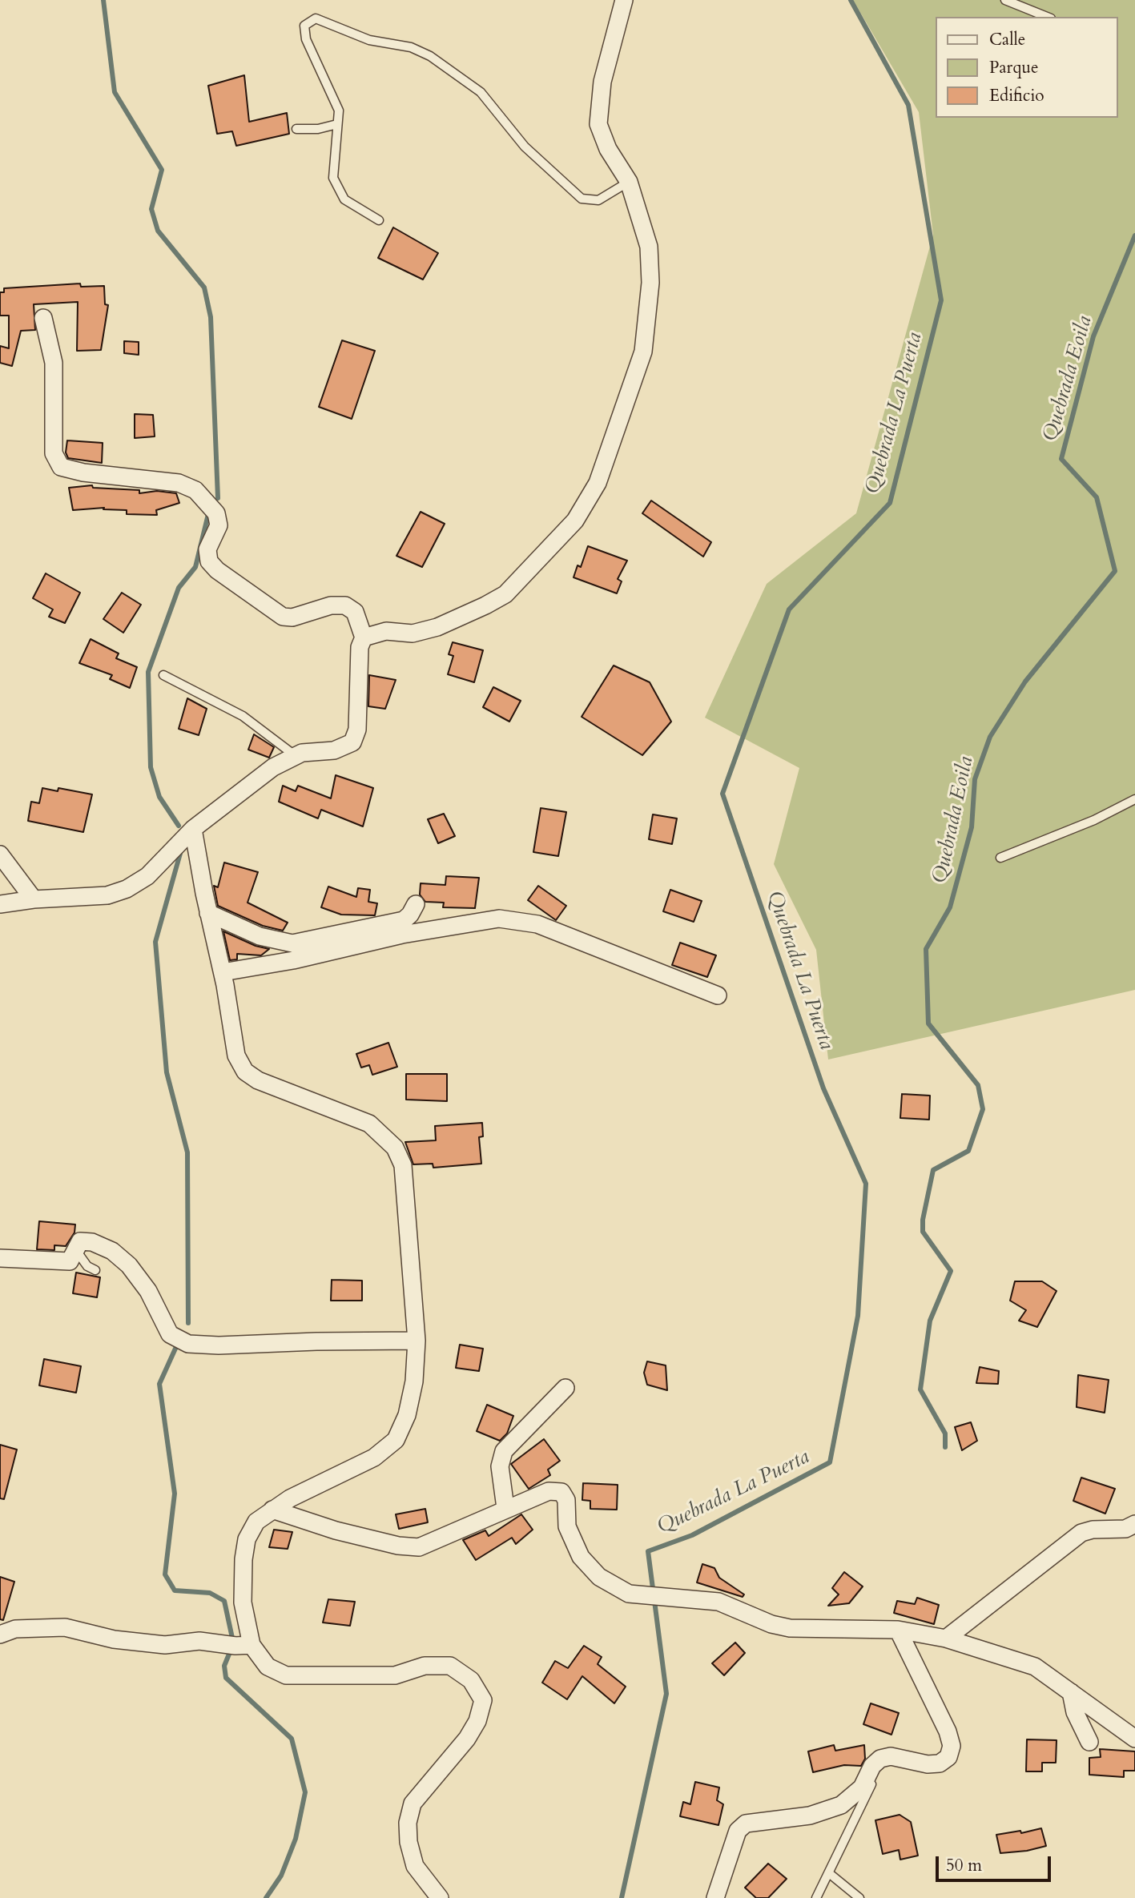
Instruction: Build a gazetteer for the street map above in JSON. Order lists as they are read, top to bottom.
{
  "water": ["Quebrada Eoila", "Quebrada La Puerta"],
  "legend": ["Calle", "Parque", "Edificio"],
  "scale_bar": "50 m"
}
